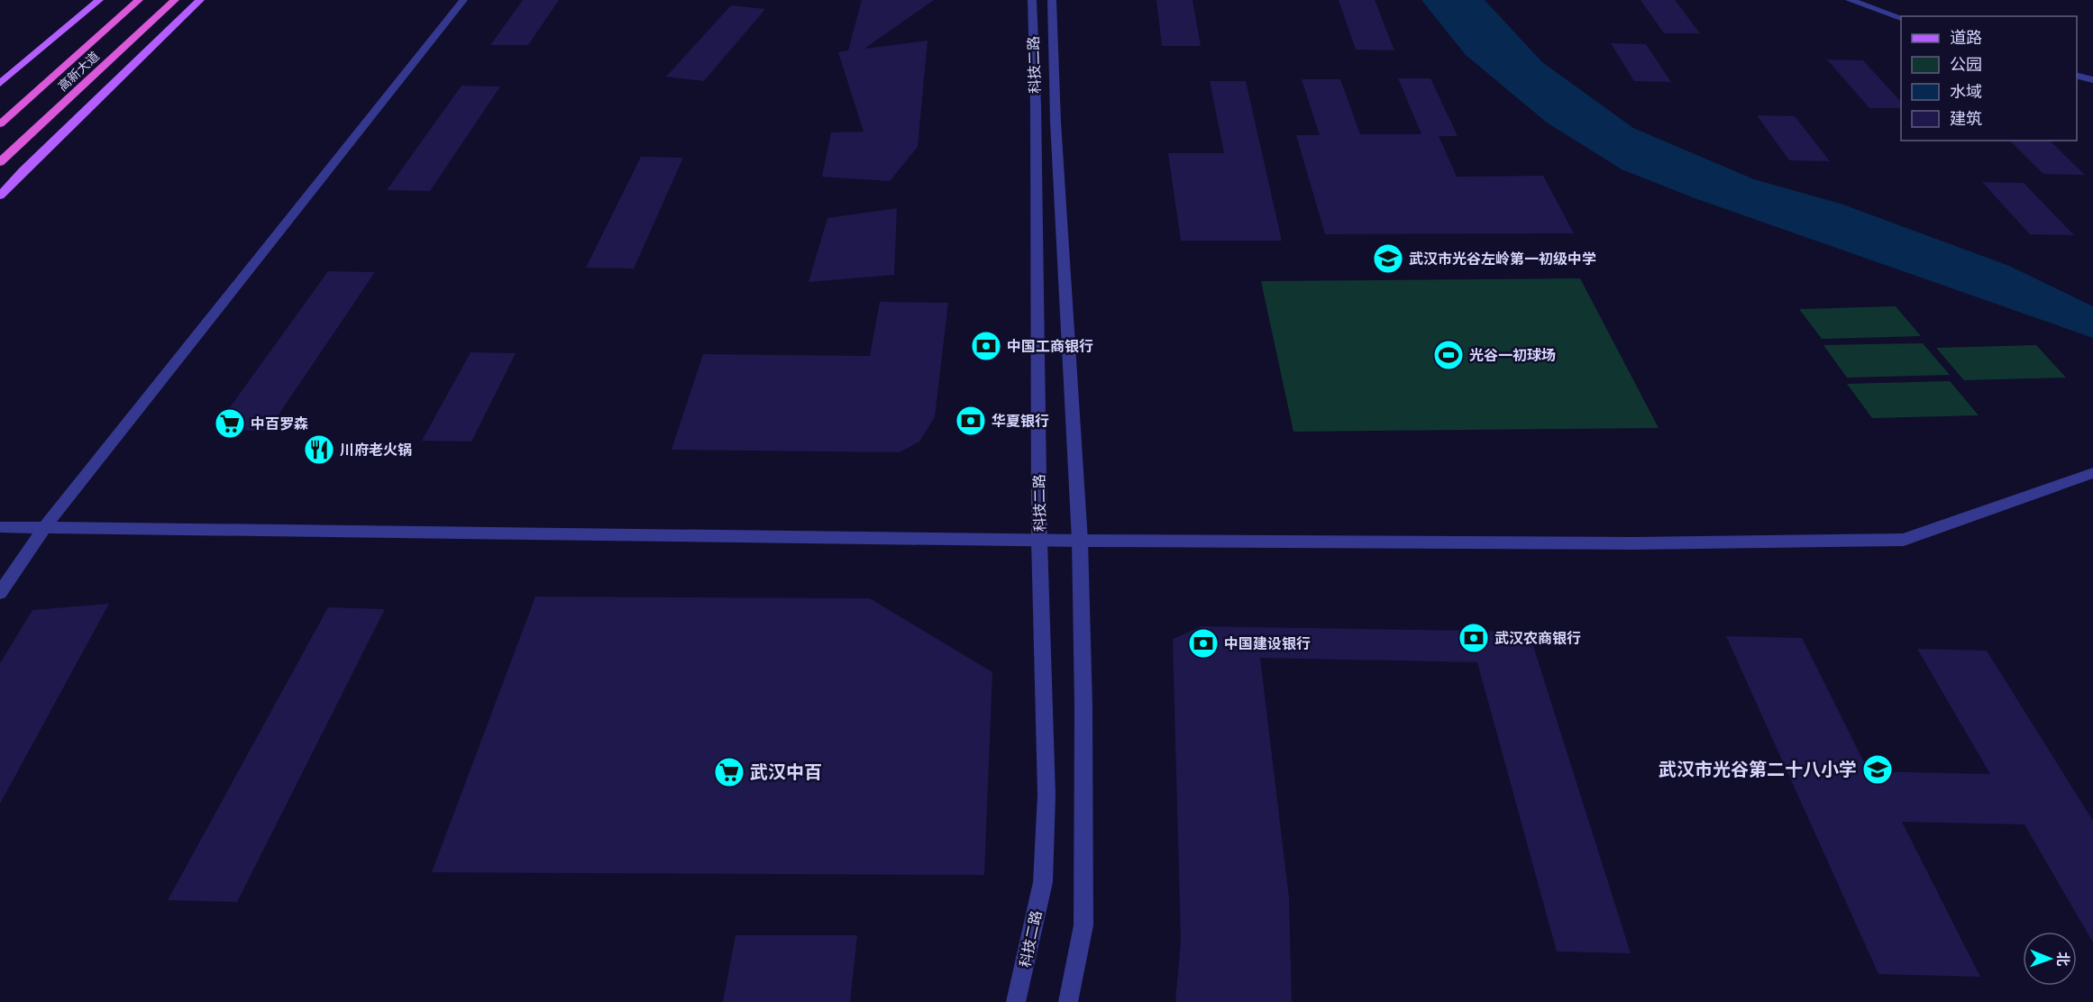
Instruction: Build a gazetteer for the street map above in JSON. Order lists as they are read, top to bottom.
{
  "streets": {
    "highway": ["高新大道"],
    "street": ["科技二路"]
  },
  "places": {
    "school or university": ["武汉市光谷左岭第一初级中学", "武汉市光谷第二十八小学"],
    "bank": [
      "中国工商银行",
      "华夏银行",
      "武汉农商银行",
      "中国建设银行"
    ],
    "sports": ["光谷一初球场"],
    "supermarket": ["中百罗森", "武汉中百"],
    "restaurant": ["川府老火锅"]
  },
  "legend": [
    "道路",
    "公园",
    "水域",
    "建筑"
  ],
  "north": "right"
}
